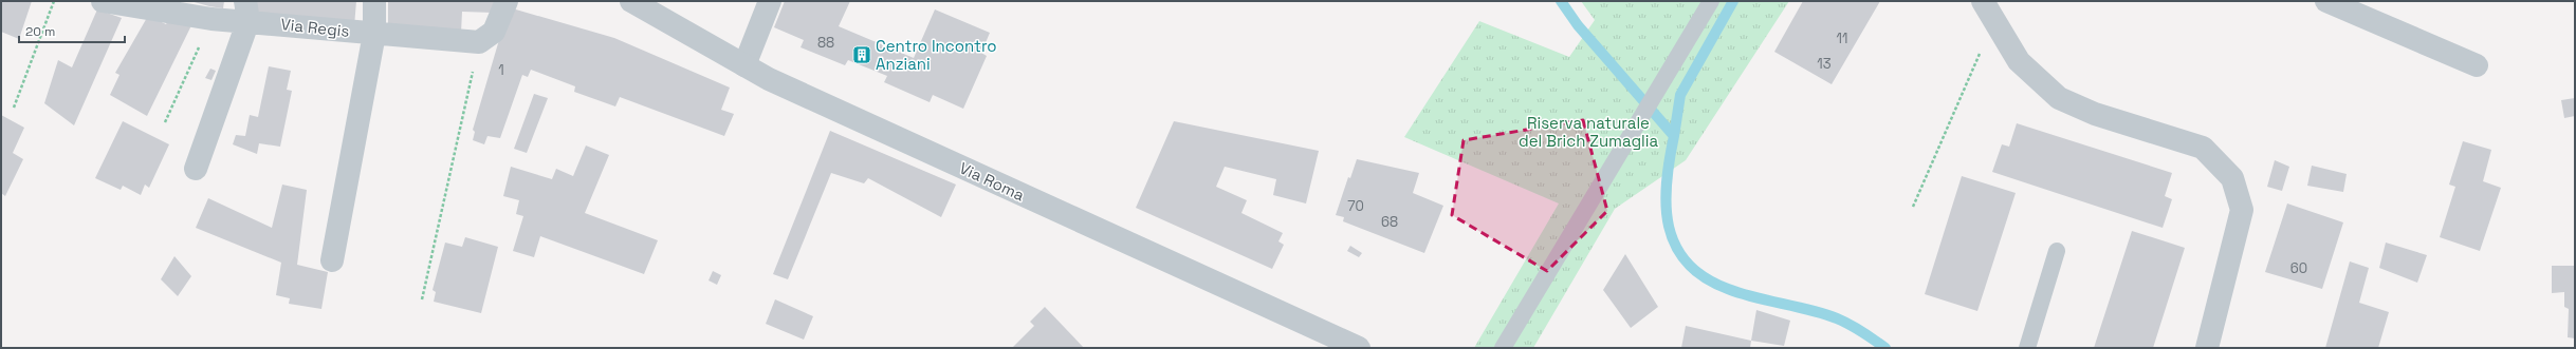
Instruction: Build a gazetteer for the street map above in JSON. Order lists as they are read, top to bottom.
{
  "streets": {
    "street": ["Via Regis", "Via Roma"]
  },
  "parks": ["Riserva naturale del Brich Zumaglia"],
  "places": {
    "building": ["Centro Incontro Anziani"]
  },
  "house_numbers": [
    "11",
    "88",
    "13",
    "1",
    "70",
    "68",
    "60"
  ],
  "scale_bar": "20 m"
}
